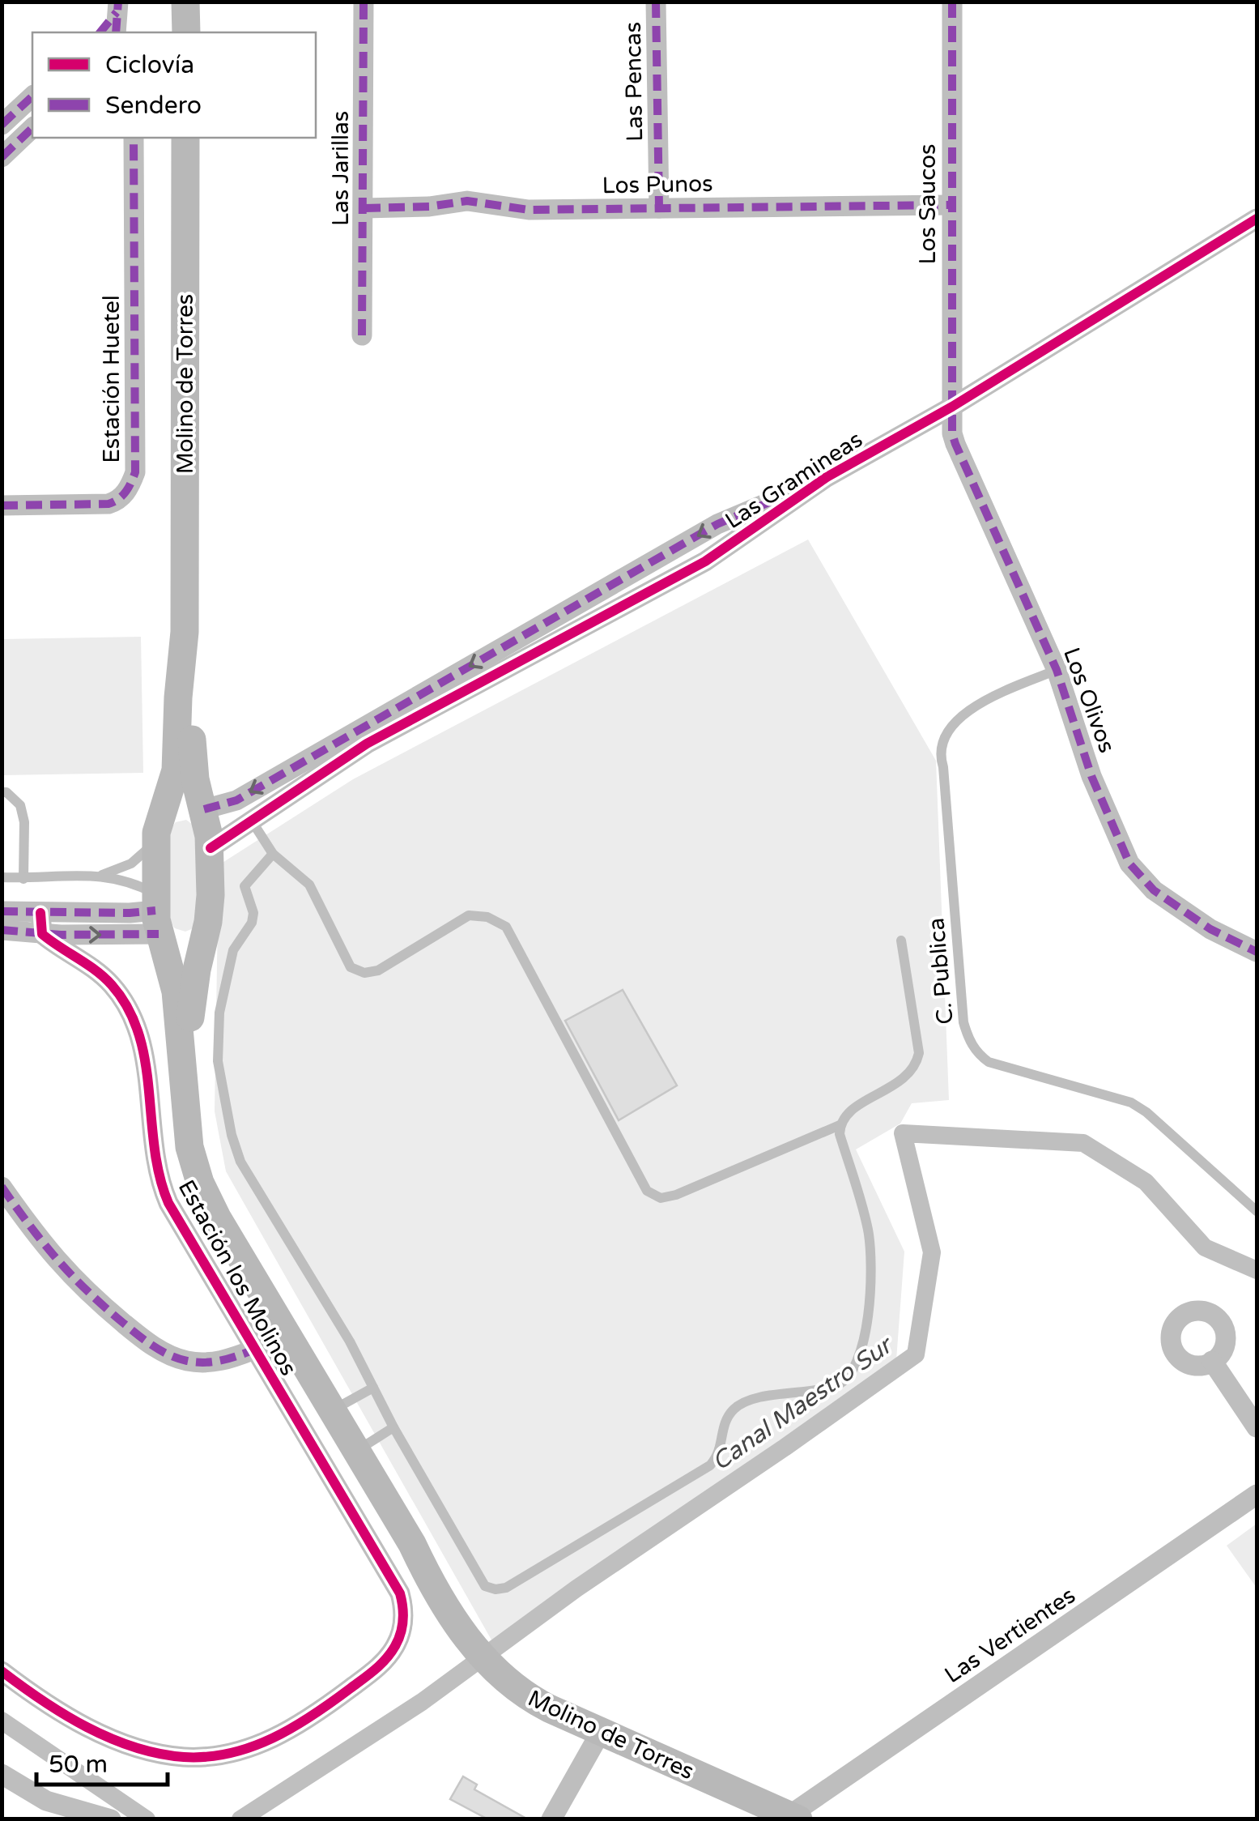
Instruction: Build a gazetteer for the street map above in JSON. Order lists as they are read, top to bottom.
{
  "streets": {
    "main road": ["Molino de Torres"],
    "street": [
      "Las Pencas",
      "Las Jarillas",
      "Los Punos",
      "Los Saucos",
      "Estación Huetel",
      "Las Gramineas",
      "Los Olivos",
      "Estación los Molinos",
      "Las Vertientes"
    ],
    "lane": ["C. Publica"]
  },
  "crossings": [
    ["Las Pencas", "Los Punos"],
    ["Las Jarillas", "Los Punos"],
    ["Los Punos", "Los Saucos"],
    ["Los Saucos", "Las Gramineas"],
    ["Los Saucos", "Los Olivos"],
    ["Molino de Torres", "Las Vertientes"],
    ["Las Gramineas", "Los Olivos"],
    ["Los Olivos", "C. Publica"]
  ],
  "water": ["Canal Maestro Sur"],
  "legend": ["Ciclovía", "Sendero"],
  "scale_bar": "50 m"
}
